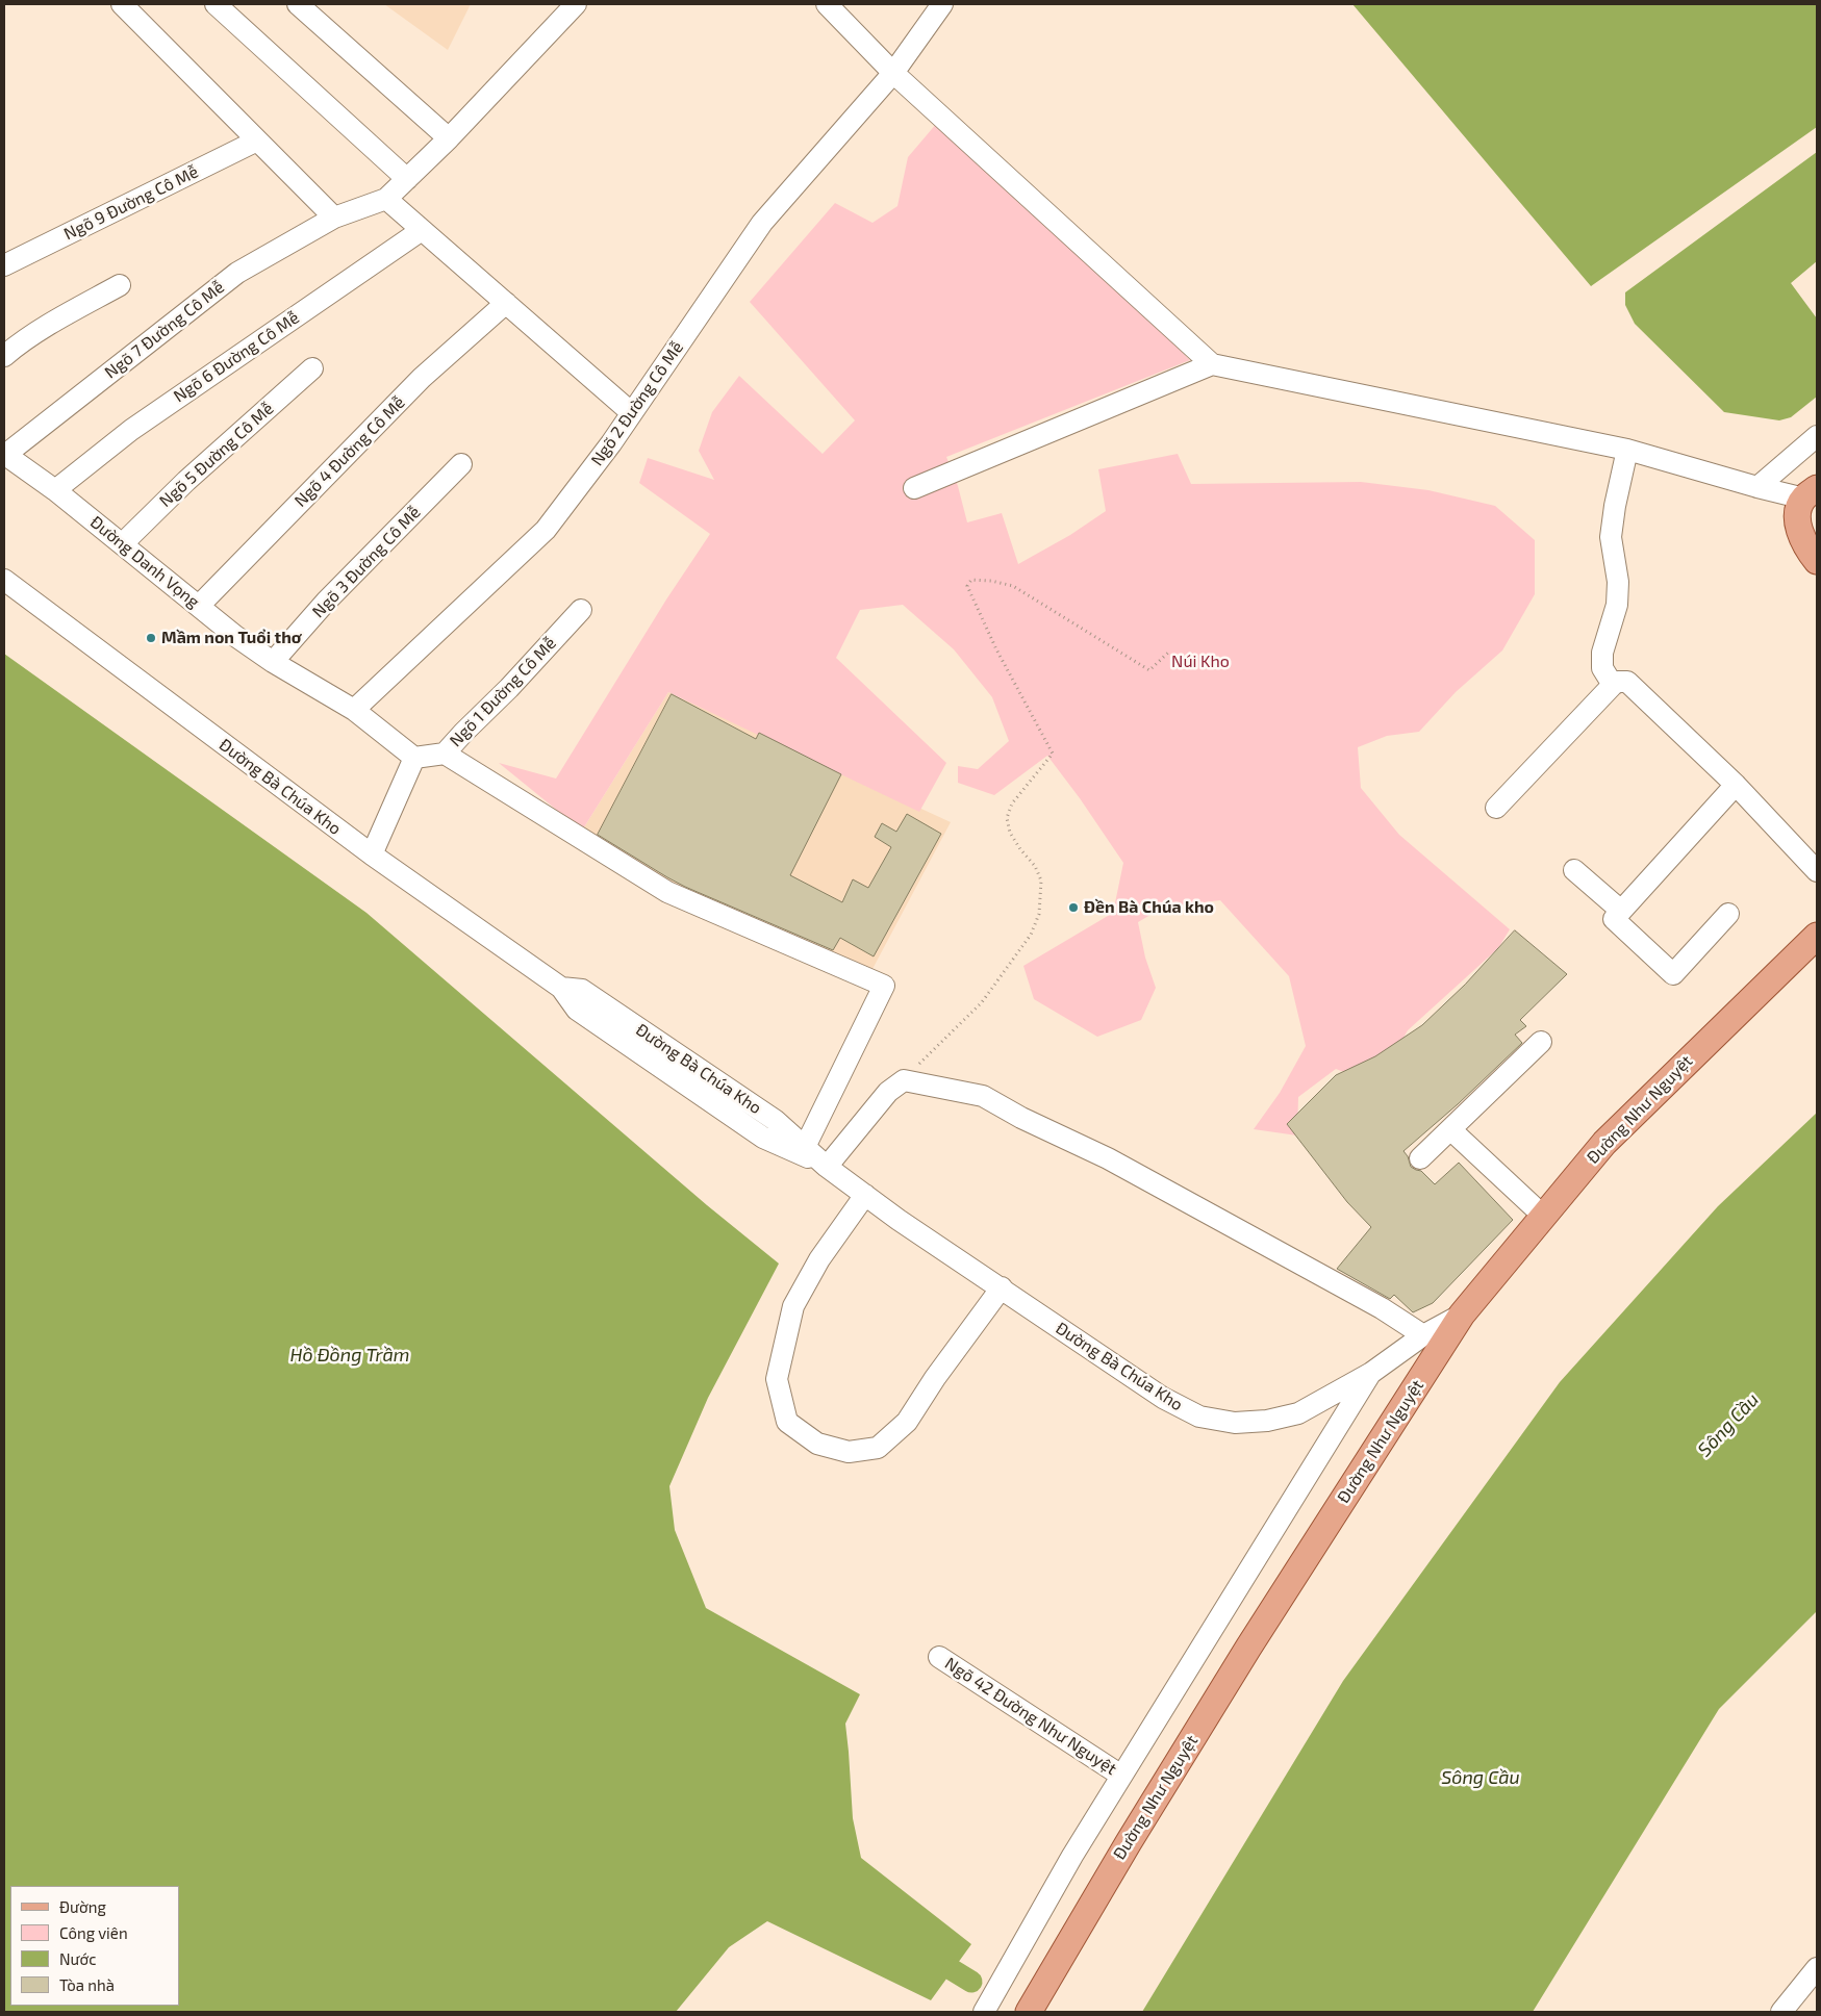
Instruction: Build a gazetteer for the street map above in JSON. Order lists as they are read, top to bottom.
{
  "streets": {
    "main road": ["Đường Như Nguyệt"],
    "street": [
      "Ngõ 9 Đường Cô Mễ",
      "Ngõ 7 Đường Cô Mễ",
      "Ngõ 6 Đường Cô Mễ",
      "Ngõ 2 Đường Cô Mễ",
      "Ngõ 4 Đường Cô Mễ",
      "Ngõ 5 Đường Cô Mễ",
      "Đường Danh Vọng",
      "Ngõ 3 Đường Cô Mễ",
      "Ngõ 1 Đường Cô Mễ",
      "Đường Bà Chúa Kho",
      "Ngõ 42 Đường Như Nguyệt"
    ]
  },
  "crossings": [
    ["Ngõ 7 Đường Cô Mễ", "Đường Danh Vọng"],
    ["Ngõ 6 Đường Cô Mễ", "Đường Danh Vọng"],
    ["Ngõ 2 Đường Cô Mễ", "Đường Danh Vọng"],
    ["Ngõ 4 Đường Cô Mễ", "Đường Danh Vọng"],
    ["Ngõ 5 Đường Cô Mễ", "Đường Danh Vọng"],
    ["Đường Danh Vọng", "Ngõ 3 Đường Cô Mễ"],
    ["Đường Danh Vọng", "Ngõ 1 Đường Cô Mễ"],
    ["Đường Bà Chúa Kho", "Đường Như Nguyệt"]
  ],
  "water": ["Hồ Đồng Trầm", "Sông Cầu"],
  "parks": ["Núi Kho"],
  "places": ["Mầm non Tuổi thơ", "Đền Bà Chúa kho"],
  "legend": [
    "Đường",
    "Công viên",
    "Nước",
    "Tòa nhà"
  ]
}
